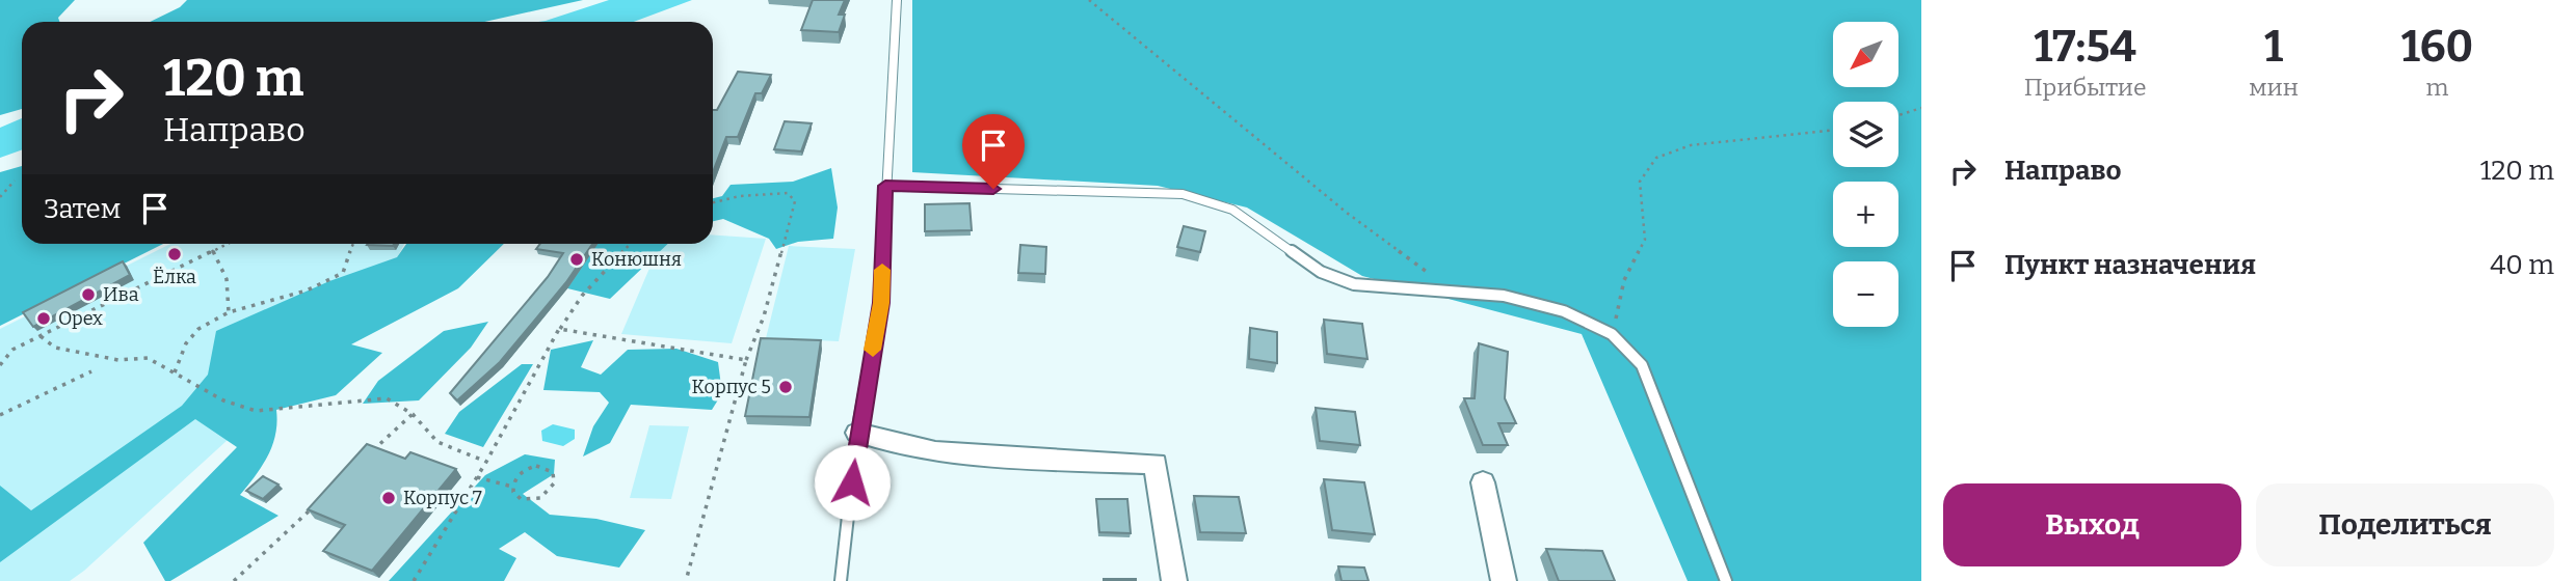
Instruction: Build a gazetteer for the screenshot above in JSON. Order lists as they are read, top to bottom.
{
  "places": [
    "Ёлка",
    "Конюшня",
    "Ива",
    "Орех",
    "Корпус 5",
    "Корпус 7"
  ],
  "north": "bottom left",
  "page": {
    "eta": [
      "17:54",
      "Прибытие",
      "1",
      "мин",
      "160",
      "m"
    ],
    "map_buttons": ["+", "−"],
    "turn": ["120 m", "Направо"],
    "list": [
      {
        "name": "Направо",
        "value": "120 m"
      },
      {
        "name": "Пункт назначения",
        "value": "40 m"
      }
    ],
    "then": "Затем",
    "buttons": ["Выход", "Поделиться"]
  }
}
